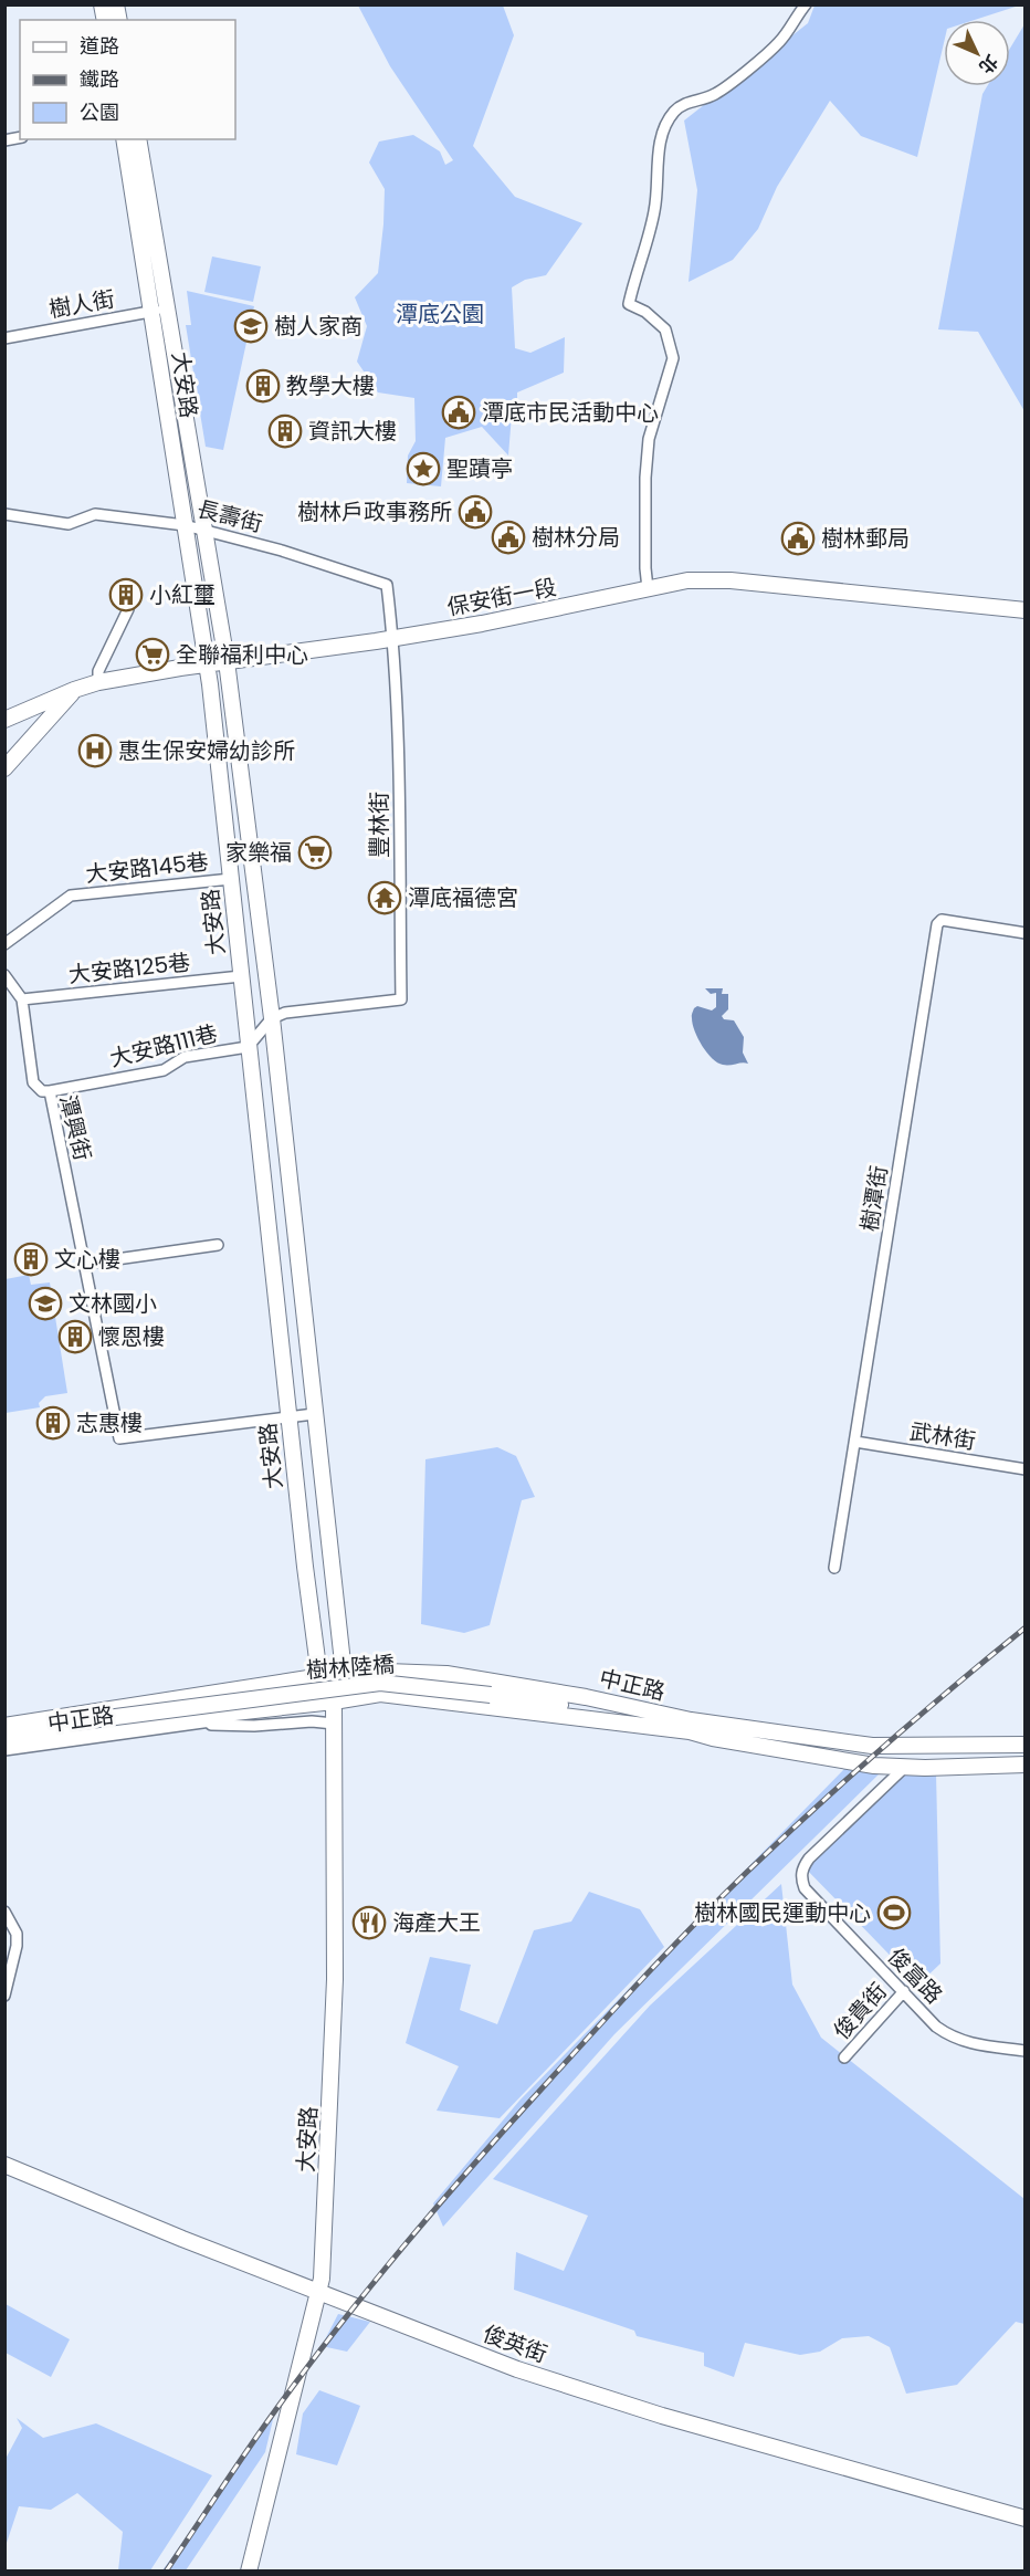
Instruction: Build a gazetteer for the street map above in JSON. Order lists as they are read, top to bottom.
{
  "streets": {
    "street": [
      "樹人街",
      "大安路",
      "長壽街",
      "保安街一段",
      "豐林街",
      "大安路145巷",
      "大安路125巷",
      "大安路111巷",
      "潭興街",
      "樹潭街",
      "武林街",
      "樹林陸橋",
      "中正路",
      "俊富路",
      "俊貴街",
      "俊英街"
    ]
  },
  "crossings": [
    ["樹人街", "大安路"],
    ["大安路", "長壽街"],
    ["大安路", "保安街一段"],
    ["大安路", "豐林街"],
    ["大安路", "大安路145巷"],
    ["大安路", "大安路125巷"],
    ["大安路", "大安路111巷"],
    ["大安路", "潭興街"],
    ["大安路", "中正路"],
    ["大安路", "俊英街"],
    ["長壽街", "保安街一段"],
    ["長壽街", "豐林街"],
    ["保安街一段", "豐林街"],
    ["大安路125巷", "潭興街"],
    ["大安路111巷", "潭興街"],
    ["樹潭街", "武林街"],
    ["樹林陸橋", "中正路"],
    ["中正路", "俊富路"],
    ["俊富路", "俊貴街"]
  ],
  "parks": ["潭底公園"],
  "places": {
    "school or university": ["樹人家商", "文林國小"],
    "building": [
      "教學大樓",
      "資訊大樓",
      "小紅璽",
      "文心樓",
      "懷恩樓",
      "志惠樓"
    ],
    "public building": [
      "潭底市民活動中心",
      "樹林戶政事務所",
      "樹林分局",
      "樹林郵局"
    ],
    "place": ["聖蹟亭"],
    "supermarket": ["全聯福利中心", "家樂福"],
    "hospital": ["惠生保安婦幼診所"],
    "temple": ["潭底福德宮"],
    "sports": ["樹林國民運動中心"],
    "restaurant": ["海產大王"]
  },
  "legend": ["道路", "鐵路", "公園"],
  "north": "bottom right"
}
